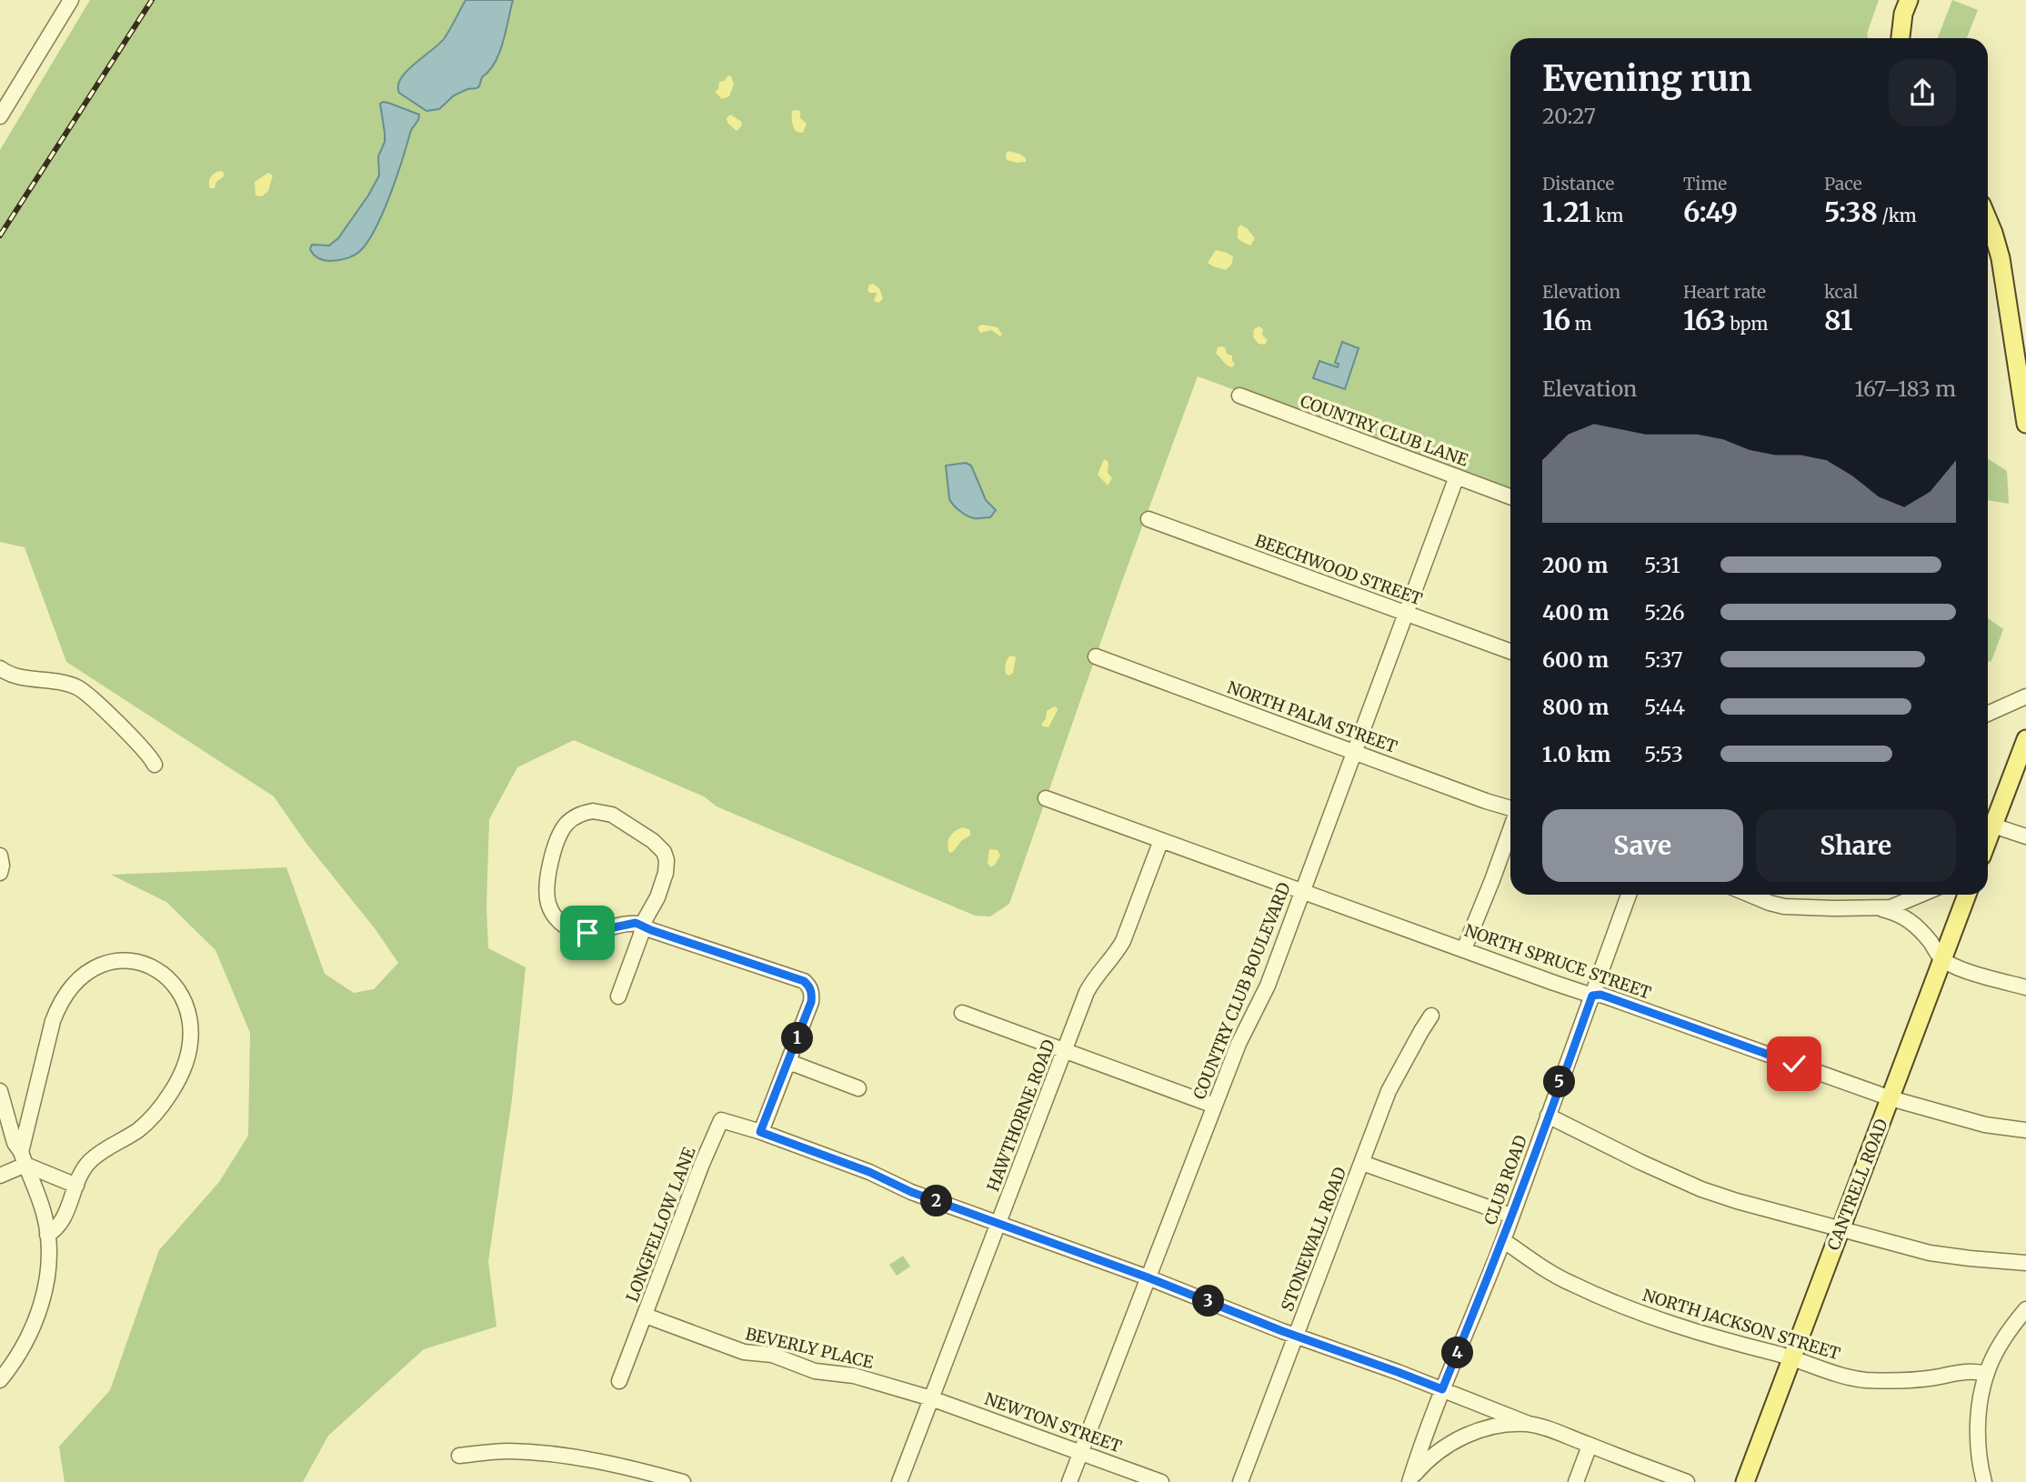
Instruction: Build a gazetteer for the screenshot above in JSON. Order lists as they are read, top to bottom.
{
  "streets": {
    "main road": ["CANTRELL ROAD"],
    "street": [
      "COUNTRY CLUB LANE",
      "BEECHWOOD STREET",
      "NORTH PALM STREET",
      "NORTH SPRUCE STREET",
      "COUNTRY CLUB BOULEVARD",
      "HAWTHORNE ROAD",
      "CLUB ROAD",
      "LONGFELLOW LANE",
      "STONEWALL ROAD",
      "NORTH JACKSON STREET",
      "BEVERLY PLACE",
      "NEWTON STREET"
    ]
  },
  "crossings": [
    ["COUNTRY CLUB LANE", "COUNTRY CLUB BOULEVARD"],
    ["BEECHWOOD STREET", "COUNTRY CLUB BOULEVARD"],
    ["NORTH PALM STREET", "COUNTRY CLUB BOULEVARD"],
    ["NORTH SPRUCE STREET", "COUNTRY CLUB BOULEVARD"],
    ["NORTH SPRUCE STREET", "HAWTHORNE ROAD"],
    ["NORTH SPRUCE STREET", "CLUB ROAD"],
    ["NORTH SPRUCE STREET", "CANTRELL ROAD"],
    ["COUNTRY CLUB BOULEVARD", "NEWTON STREET"],
    ["HAWTHORNE ROAD", "BEVERLY PLACE"],
    ["HAWTHORNE ROAD", "NEWTON STREET"],
    ["CLUB ROAD", "NORTH JACKSON STREET"],
    ["CANTRELL ROAD", "NORTH JACKSON STREET"],
    ["LONGFELLOW LANE", "BEVERLY PLACE"],
    ["BEVERLY PLACE", "NEWTON STREET"]
  ],
  "page": {
    "heading": ["Evening run", "20:27"],
    "stats": [
      ["Distance", "1.21 km"],
      ["Time", "6:49"],
      ["Pace", "5:38 /km"],
      ["Elevation", "16 m"],
      ["Heart rate", "163 bpm"],
      ["kcal", "81"]
    ],
    "chart": ["Elevation", "167–183 m"],
    "list": [
      {
        "name": "200 m",
        "note": "5:31"
      },
      {
        "name": "400 m",
        "note": "5:26"
      },
      {
        "name": "600 m",
        "note": "5:37"
      },
      {
        "name": "800 m",
        "note": "5:44"
      },
      {
        "name": "1.0 km",
        "note": "5:53"
      }
    ],
    "buttons": ["Save", "Share"],
    "pins": [
      "1",
      "5",
      "2",
      "3",
      "4"
    ]
  }
}
